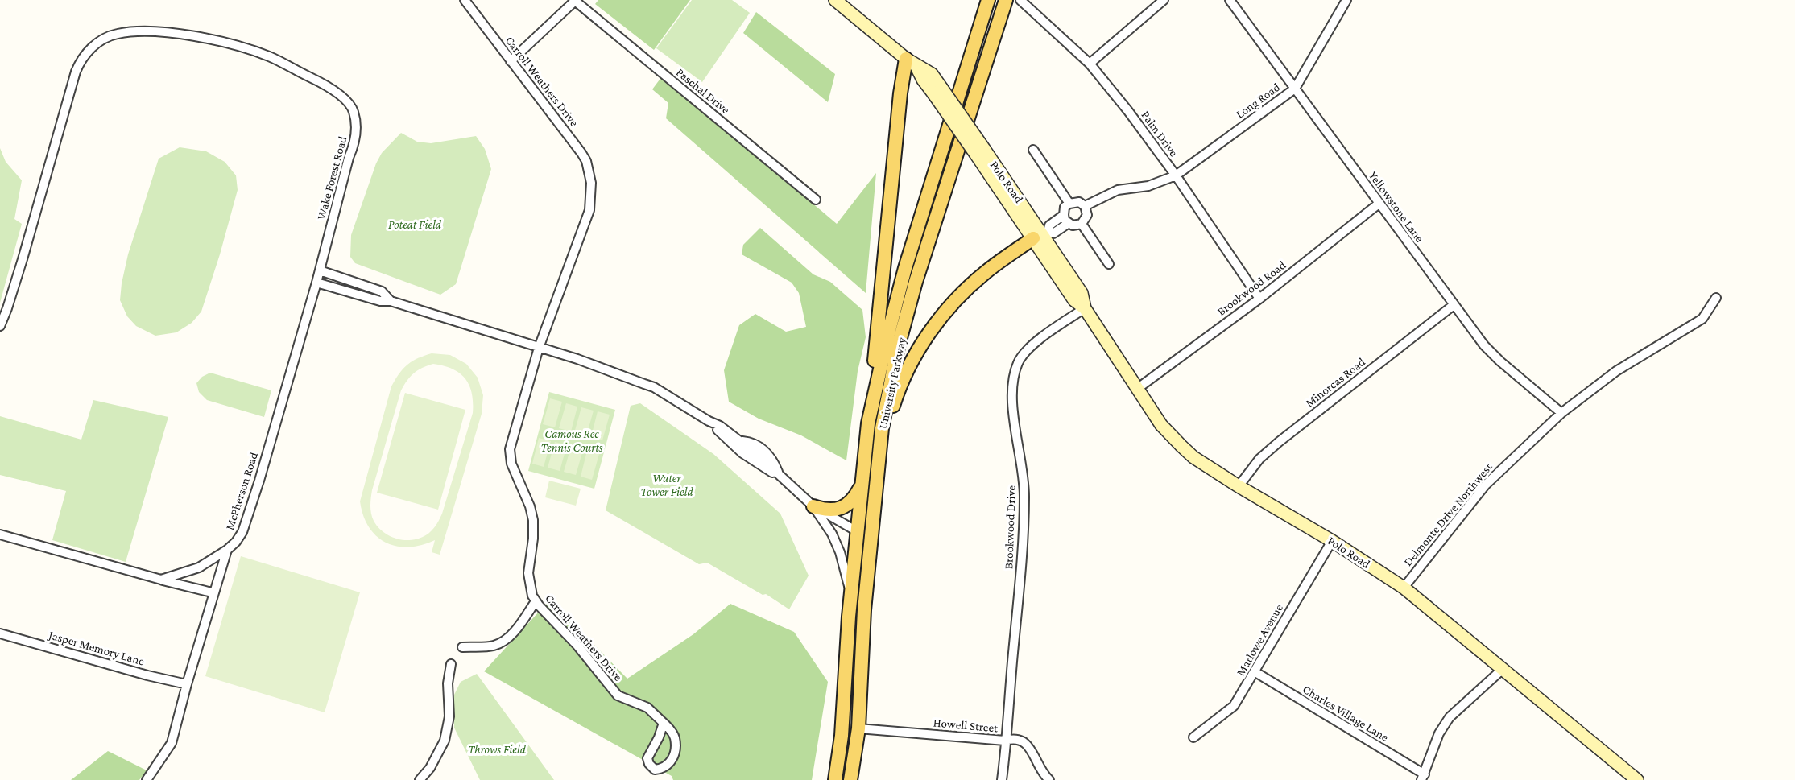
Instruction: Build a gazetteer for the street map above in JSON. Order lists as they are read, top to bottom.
{
  "streets": {
    "main road": ["Polo Road", "University Parkway"],
    "street": [
      "Carroll Weathers Drive",
      "Paschal Drive",
      "Long Road",
      "Palm Drive",
      "Wake Forest Road",
      "Yellowstone Lane",
      "Brookwood Road",
      "Minorcas Road",
      "McPherson Road",
      "Delmonte Drive Northwest",
      "Brookwood Drive",
      "Marlowe Avenue",
      "Jasper Memory Lane",
      "Charles Village Lane",
      "Howell Street"
    ]
  },
  "crossings": [
    ["Long Road", "Palm Drive"],
    ["Long Road", "Yellowstone Lane"],
    ["Palm Drive", "Brookwood Road"],
    ["Wake Forest Road", "McPherson Road"],
    ["Polo Road", "Brookwood Road"],
    ["Polo Road", "Minorcas Road"],
    ["Polo Road", "Delmonte Drive Northwest"],
    ["Polo Road", "Brookwood Drive"],
    ["Polo Road", "Marlowe Avenue"],
    ["Yellowstone Lane", "Brookwood Road"],
    ["Yellowstone Lane", "Minorcas Road"],
    ["Yellowstone Lane", "Delmonte Drive Northwest"],
    ["University Parkway", "Howell Street"],
    ["McPherson Road", "Jasper Memory Lane"],
    ["Brookwood Drive", "Howell Street"],
    ["Marlowe Avenue", "Charles Village Lane"]
  ],
  "parks": [
    "Poteat Field",
    "Camous Rec Tennis Courts",
    "Water Tower Field",
    "Throws Field"
  ]
}
